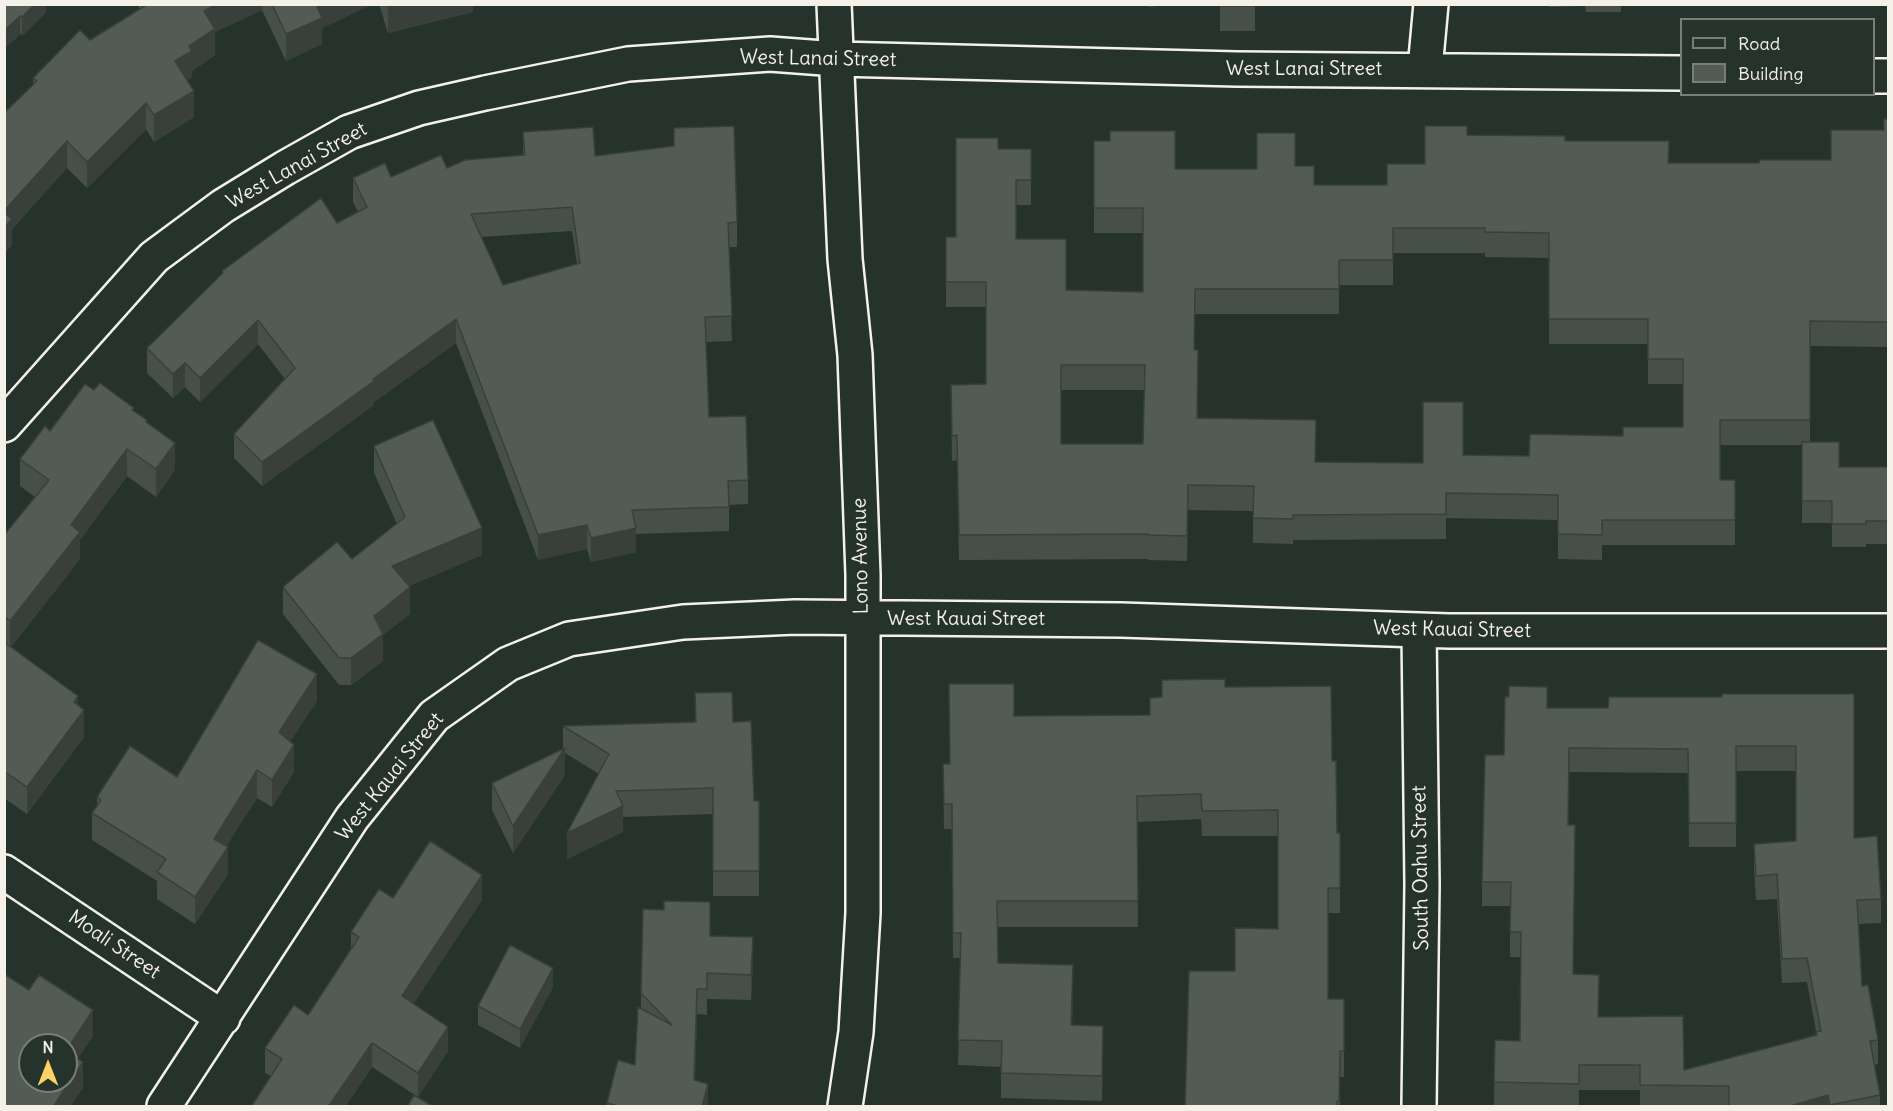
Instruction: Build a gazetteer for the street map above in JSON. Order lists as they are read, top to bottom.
{
  "streets": {
    "street": [
      "West Lanai Street",
      "Lono Avenue",
      "West Kauai Street",
      "South Oahu Street",
      "Moali Street"
    ]
  },
  "crossings": [
    ["West Lanai Street", "Lono Avenue"],
    ["Lono Avenue", "West Kauai Street"],
    ["West Kauai Street", "South Oahu Street"],
    ["West Kauai Street", "Moali Street"]
  ],
  "legend": ["Road", "Building"],
  "north": "top"
}
